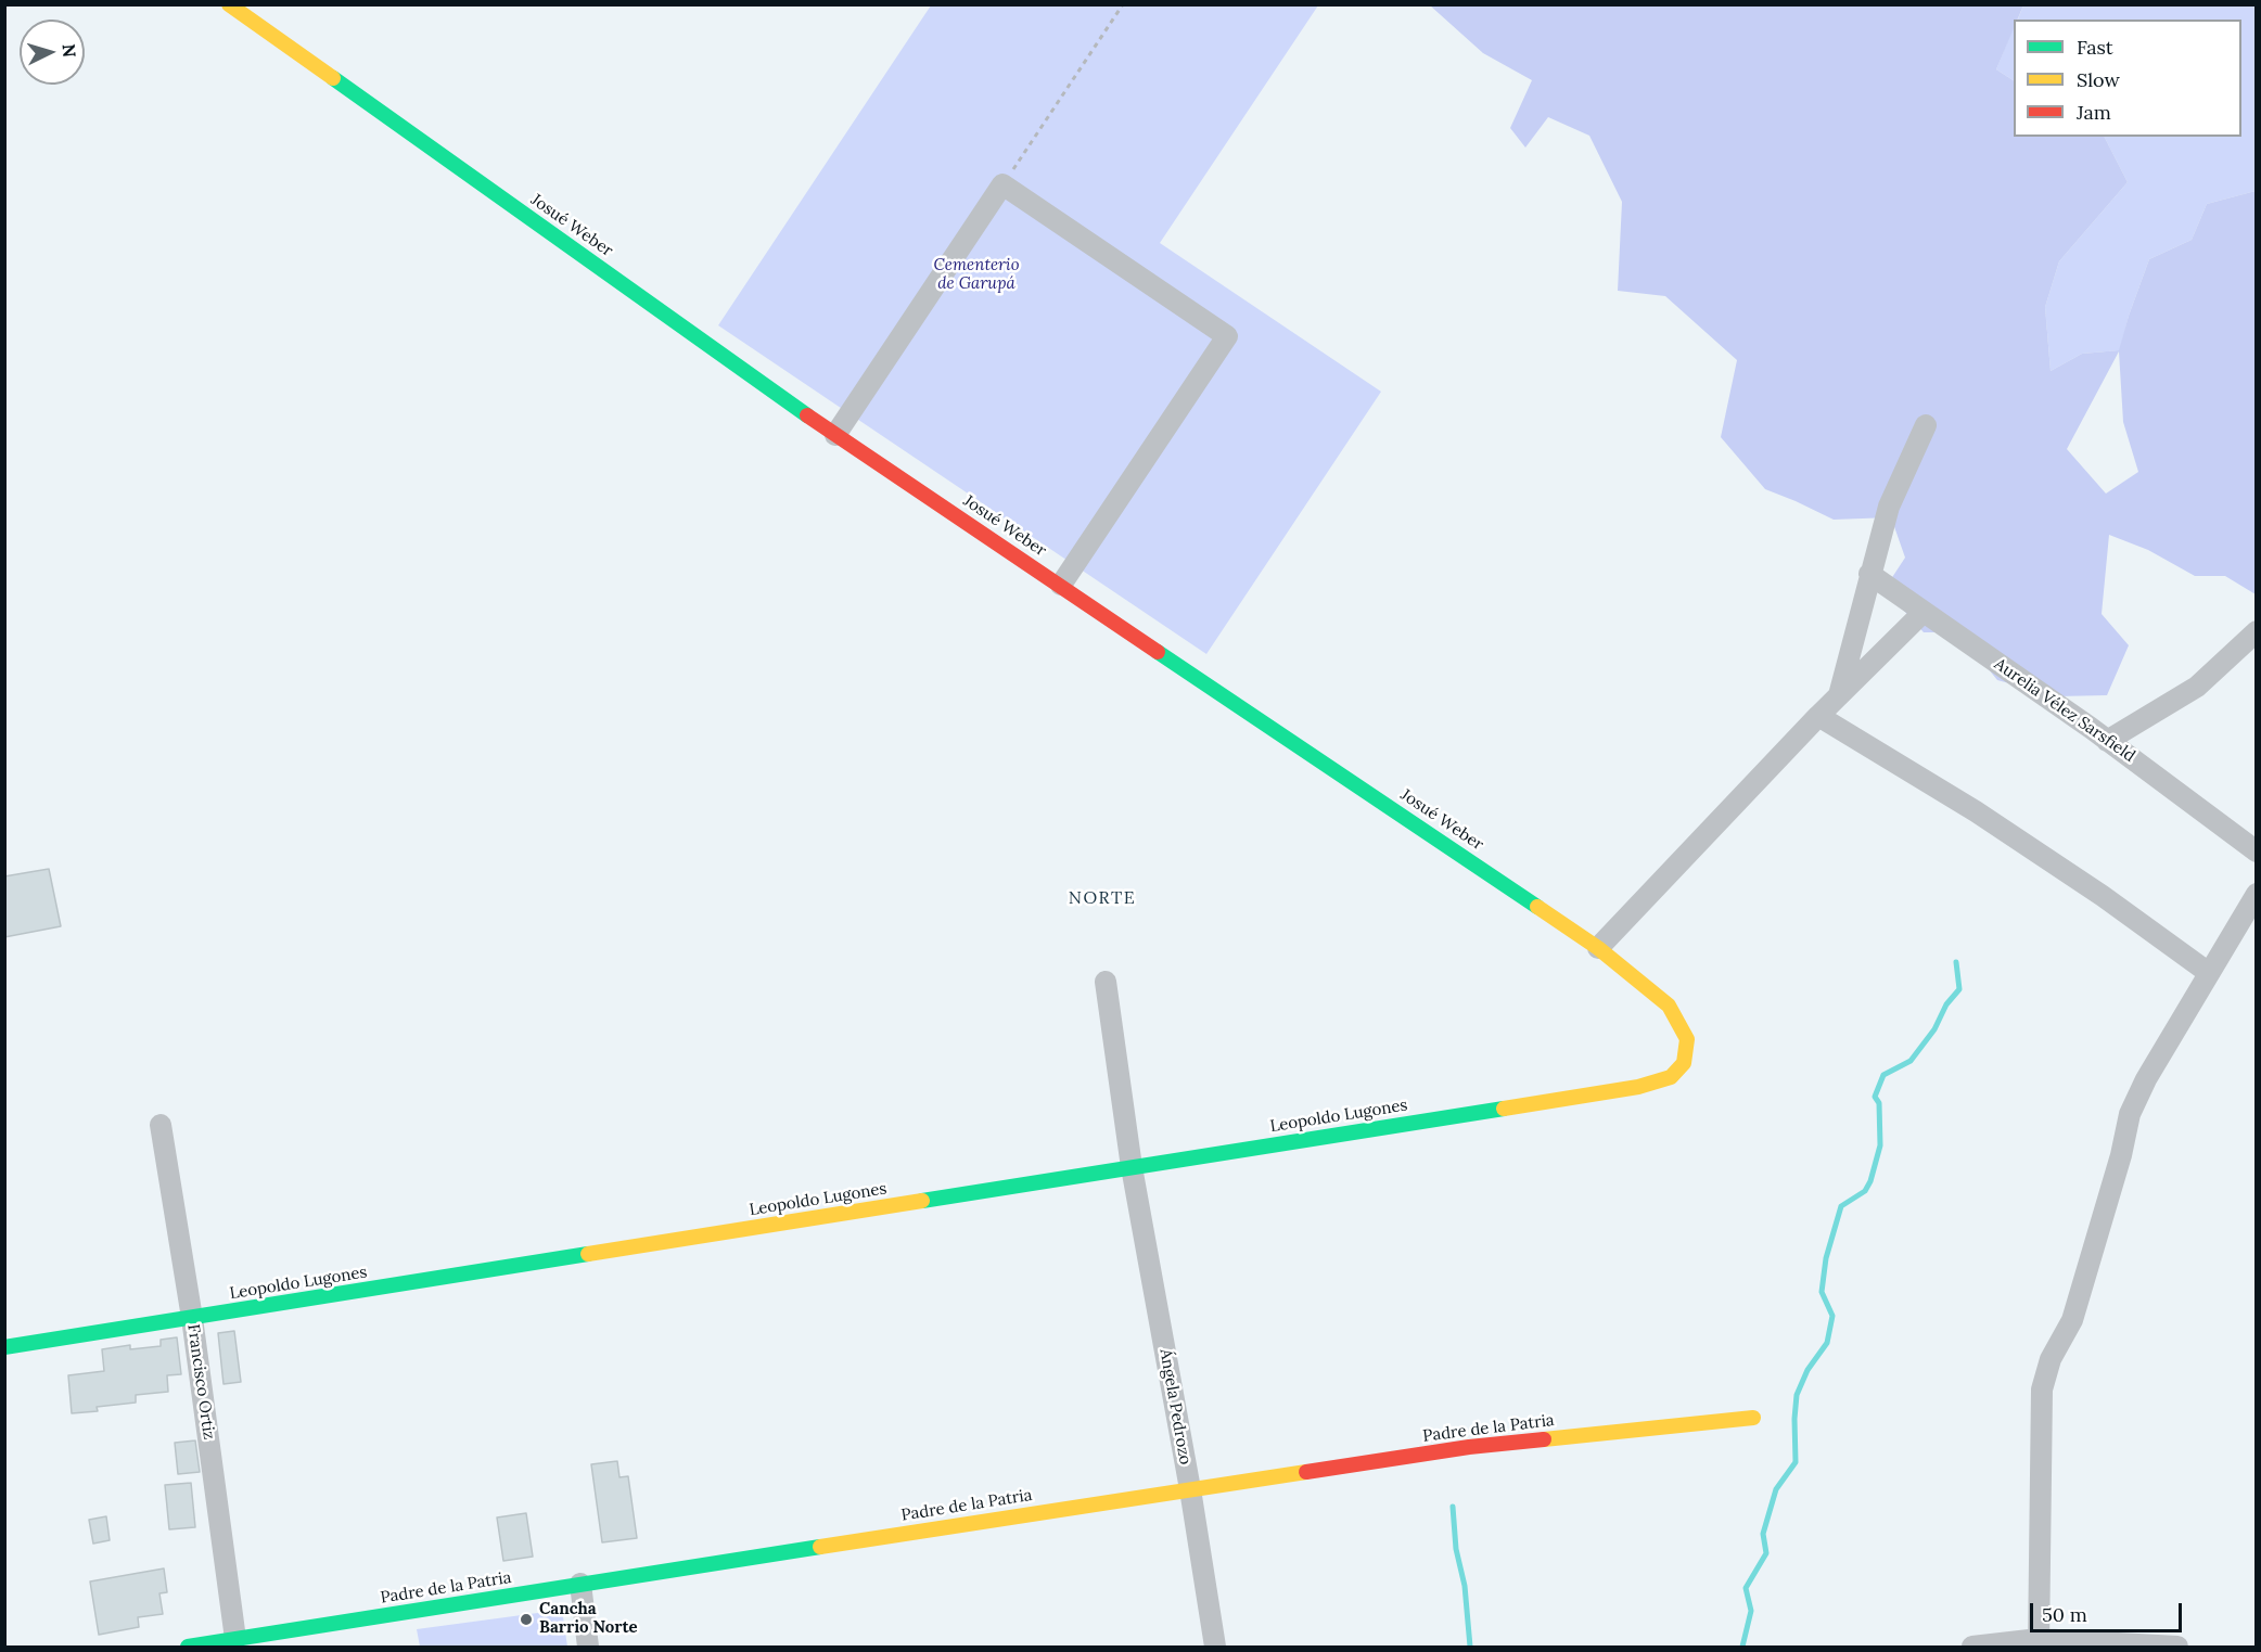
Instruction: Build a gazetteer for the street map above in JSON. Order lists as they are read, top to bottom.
{
  "streets": {
    "street": [
      "Josué Weber",
      "Aurelia Vélez Sarsfield",
      "Leopoldo Lugones",
      "Francisco Ortiz",
      "Ángela Pedrozo",
      "Padre de la Patria"
    ]
  },
  "crossings": [
    ["Josué Weber", "Leopoldo Lugones"],
    ["Leopoldo Lugones", "Francisco Ortiz"],
    ["Leopoldo Lugones", "Ángela Pedrozo"],
    ["Francisco Ortiz", "Padre de la Patria"],
    ["Ángela Pedrozo", "Padre de la Patria"]
  ],
  "districts": ["NORTE"],
  "parks": ["Cementerio de Garupá"],
  "places": ["Cancha Barrio Norte"],
  "legend": ["Fast", "Slow", "Jam"],
  "scale_bar": "50 m",
  "north": "right"
}
